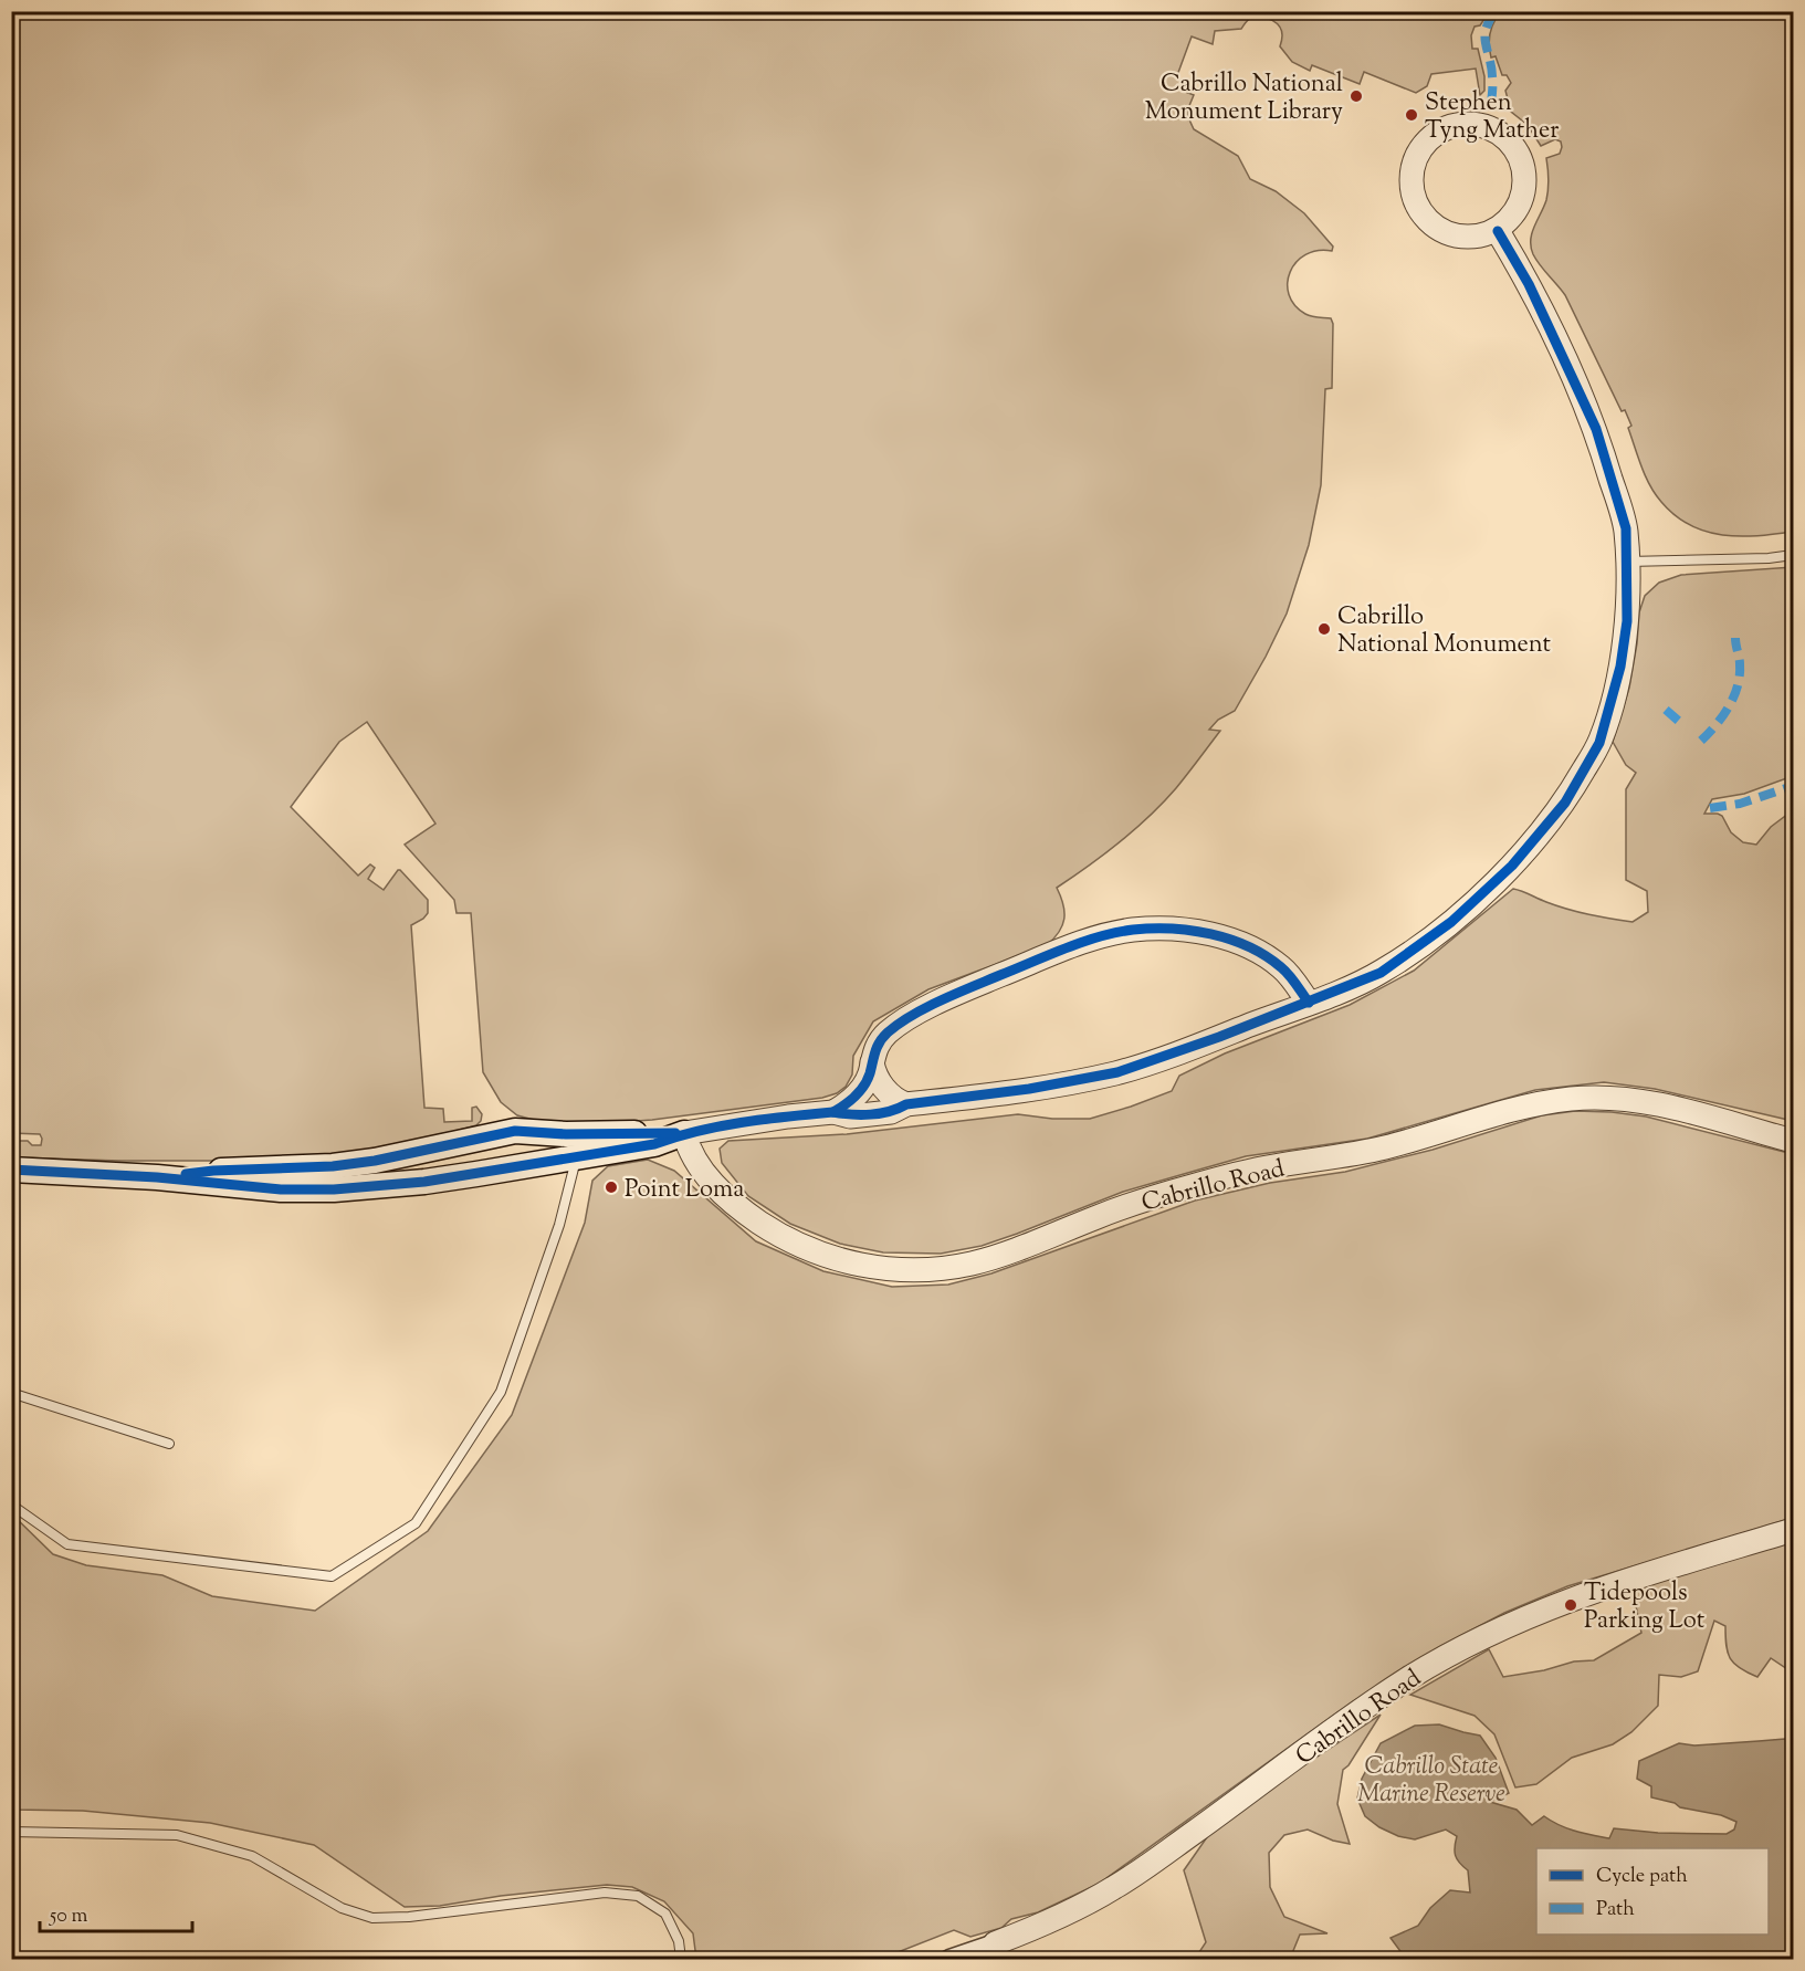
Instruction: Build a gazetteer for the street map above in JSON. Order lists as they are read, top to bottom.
{
  "streets": {
    "street": ["Cabrillo Road"]
  },
  "parks": ["Cabrillo State Marine Reserve"],
  "places": [
    "Cabrillo National Monument Library",
    "Stephen Tyng Mather",
    "Cabrillo National Monument",
    "Point Loma",
    "Tidepools Parking Lot"
  ],
  "legend": ["Cycle path", "Path"],
  "scale_bar": "50 m"
}
